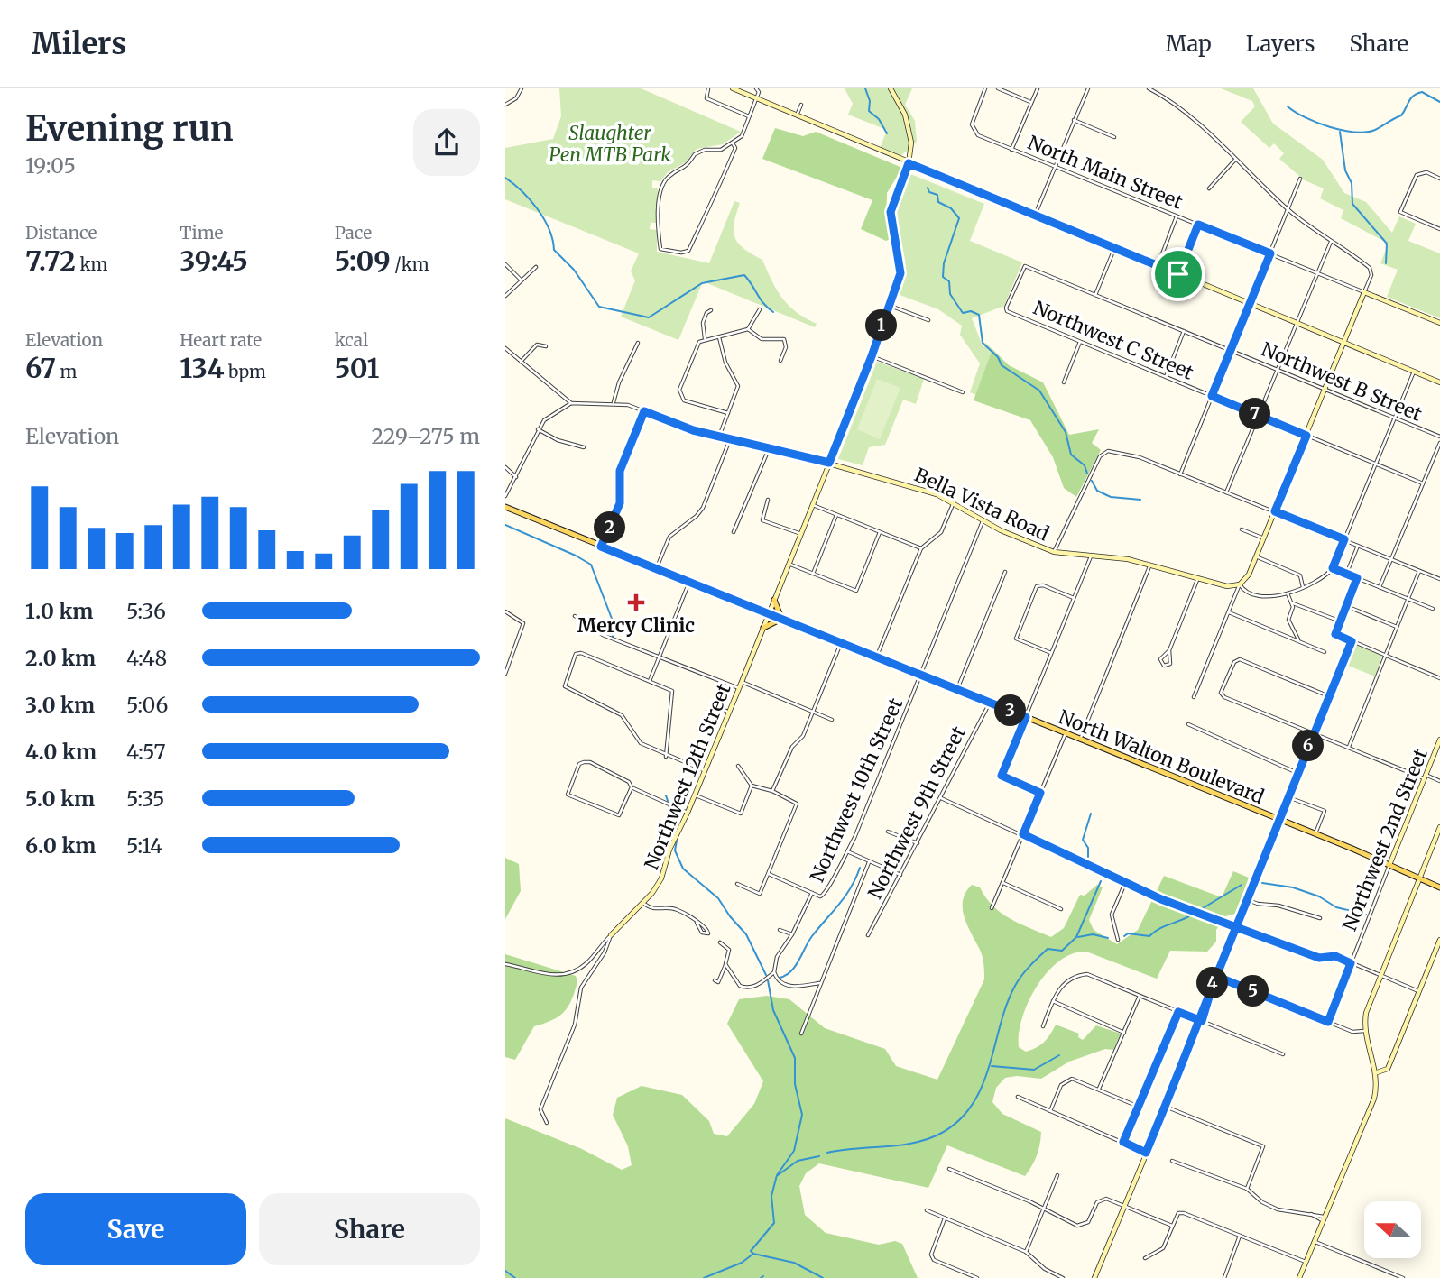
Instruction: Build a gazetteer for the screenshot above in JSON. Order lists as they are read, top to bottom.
{
  "streets": {
    "main road": ["North Walton Boulevard"],
    "street": [
      "North Main Street",
      "Northwest C Street",
      "Northwest B Street",
      "Bella Vista Road",
      "Northwest 12th Street",
      "Northwest 10th Street",
      "Northwest 9th Street",
      "Northwest 2nd Street"
    ]
  },
  "crossings": [
    ["Northwest C Street", "Northwest B Street"],
    ["Bella Vista Road", "Northwest 12th Street"],
    ["Bella Vista Road", "Northwest 10th Street"],
    ["North Walton Boulevard", "Northwest 12th Street"],
    ["North Walton Boulevard", "Northwest 10th Street"],
    ["North Walton Boulevard", "Northwest 9th Street"],
    ["North Walton Boulevard", "Northwest 2nd Street"]
  ],
  "parks": ["Slaughter Pen MTB Park"],
  "places": {
    "health": ["Mercy Clinic"]
  },
  "north": "left",
  "page": {
    "header": "Milers",
    "nav": ["Map", "Layers", "Share"],
    "heading": ["Evening run", "19:05"],
    "stats": [
      ["Distance", "7.72 km"],
      ["Time", "39:45"],
      ["Pace", "5:09 /km"],
      ["Elevation", "67 m"],
      ["Heart rate", "134 bpm"],
      ["kcal", "501"]
    ],
    "pins": [
      "1",
      "7",
      "2",
      "3",
      "6",
      "4",
      "5"
    ],
    "chart": ["Elevation", "229–275 m"],
    "list": [
      {
        "name": "1.0 km",
        "note": "5:36"
      },
      {
        "name": "2.0 km",
        "note": "4:48"
      },
      {
        "name": "3.0 km",
        "note": "5:06"
      },
      {
        "name": "4.0 km",
        "note": "4:57"
      },
      {
        "name": "5.0 km",
        "note": "5:35"
      },
      {
        "name": "6.0 km",
        "note": "5:14"
      }
    ],
    "buttons": ["Save", "Share"]
  }
}
